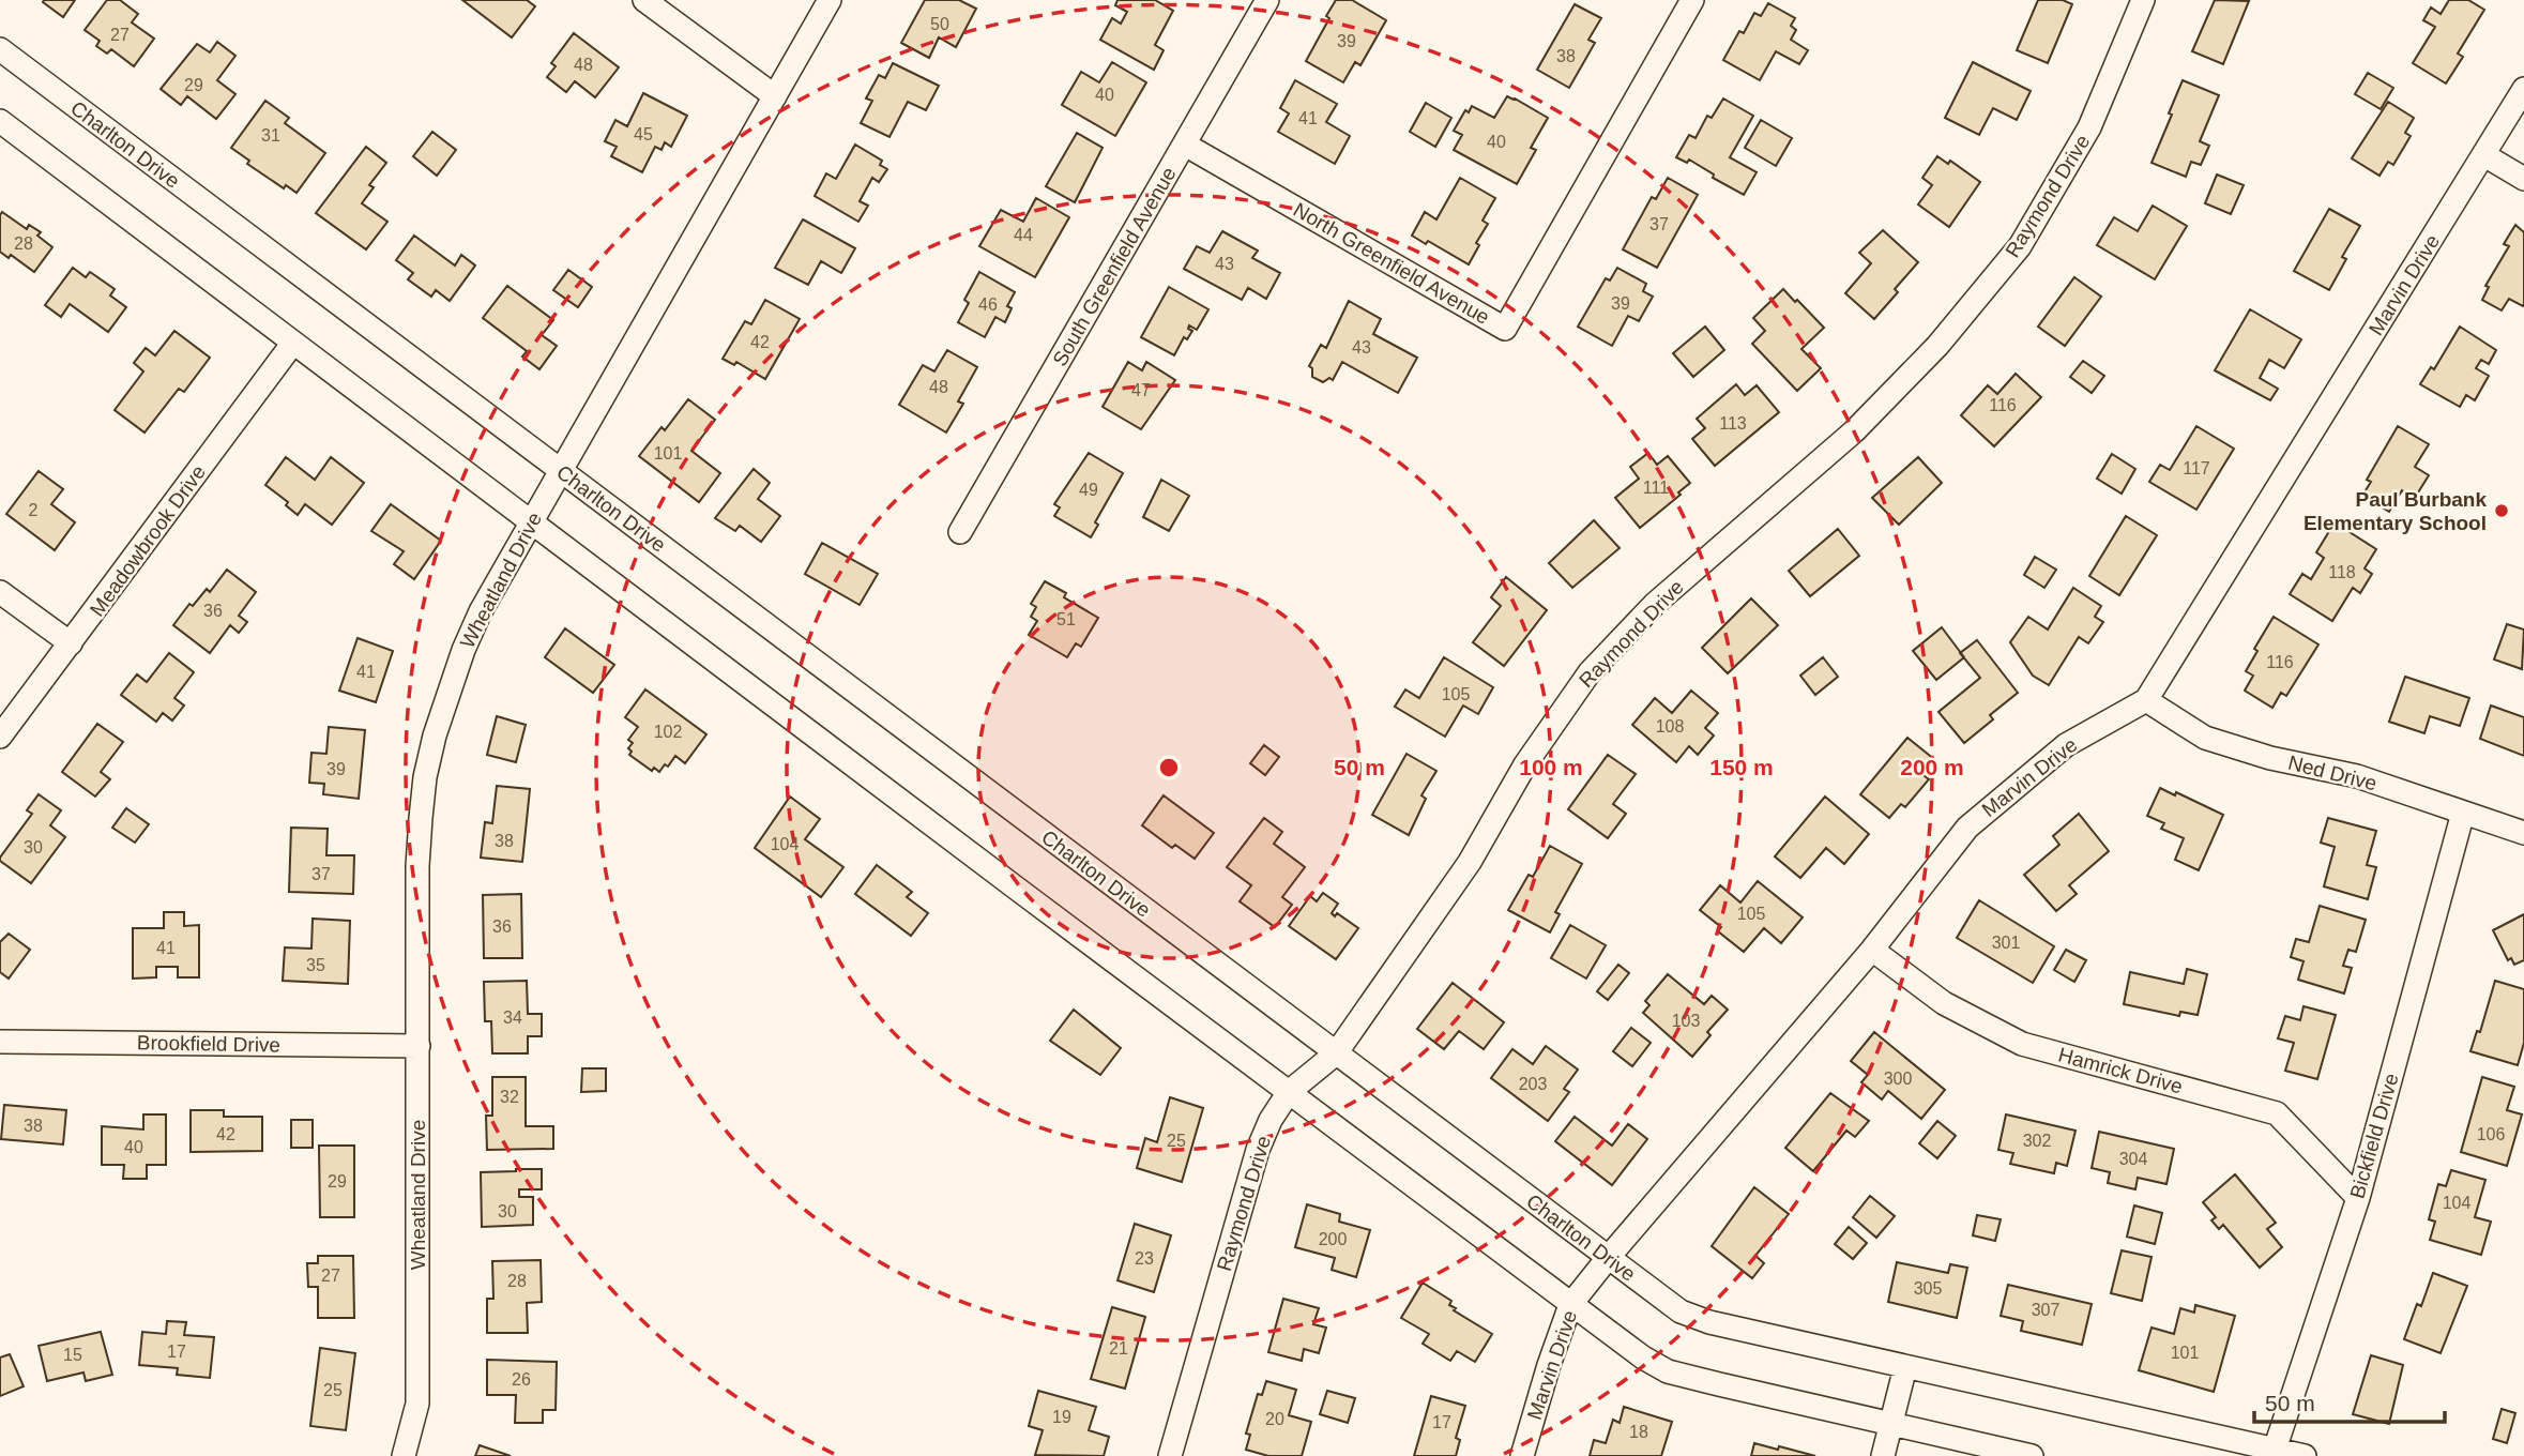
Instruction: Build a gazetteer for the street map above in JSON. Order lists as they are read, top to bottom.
{
  "streets": {
    "street": [
      "Charlton Drive",
      "Raymond Drive",
      "North Greenfield Avenue",
      "South Greenfield Avenue",
      "Marvin Drive",
      "Meadowbrook Drive",
      "Wheatland Drive",
      "Ned Drive",
      "Brookfield Drive",
      "Hamrick Drive",
      "Bickfield Drive"
    ]
  },
  "crossings": [
    ["Charlton Drive", "Raymond Drive"],
    ["Charlton Drive", "Marvin Drive"],
    ["Charlton Drive", "Wheatland Drive"],
    ["Charlton Drive", "Bickfield Drive"],
    ["North Greenfield Avenue", "South Greenfield Avenue"],
    ["Marvin Drive", "Ned Drive"],
    ["Marvin Drive", "Hamrick Drive"],
    ["Wheatland Drive", "Brookfield Drive"],
    ["Ned Drive", "Bickfield Drive"],
    ["Hamrick Drive", "Bickfield Drive"]
  ],
  "places": ["Paul Burbank Elementary School"],
  "house_numbers": [
    "50",
    "27",
    "39",
    "38",
    "48",
    "29",
    "40",
    "41",
    "45",
    "31",
    "40",
    "37",
    "44",
    "28",
    "43",
    "39",
    "46",
    "42",
    "43",
    "48",
    "47",
    "116",
    "113",
    "101",
    "117",
    "111",
    "49",
    "2",
    "118",
    "36",
    "51",
    "116",
    "41",
    "105",
    "108",
    "102",
    "39",
    "38",
    "104",
    "30",
    "37",
    "105",
    "36",
    "301",
    "41",
    "35",
    "34",
    "103",
    "300",
    "203",
    "32",
    "38",
    "42",
    "106",
    "25",
    "302",
    "40",
    "304",
    "29",
    "104",
    "30",
    "200",
    "23",
    "27",
    "28",
    "305",
    "307",
    "21",
    "17",
    "101",
    "15",
    "26",
    "25",
    "19",
    "20",
    "17",
    "18"
  ],
  "scale_bar": "50 m",
  "rings": [
    "50 m",
    "100 m",
    "150 m",
    "200 m"
  ]
}
